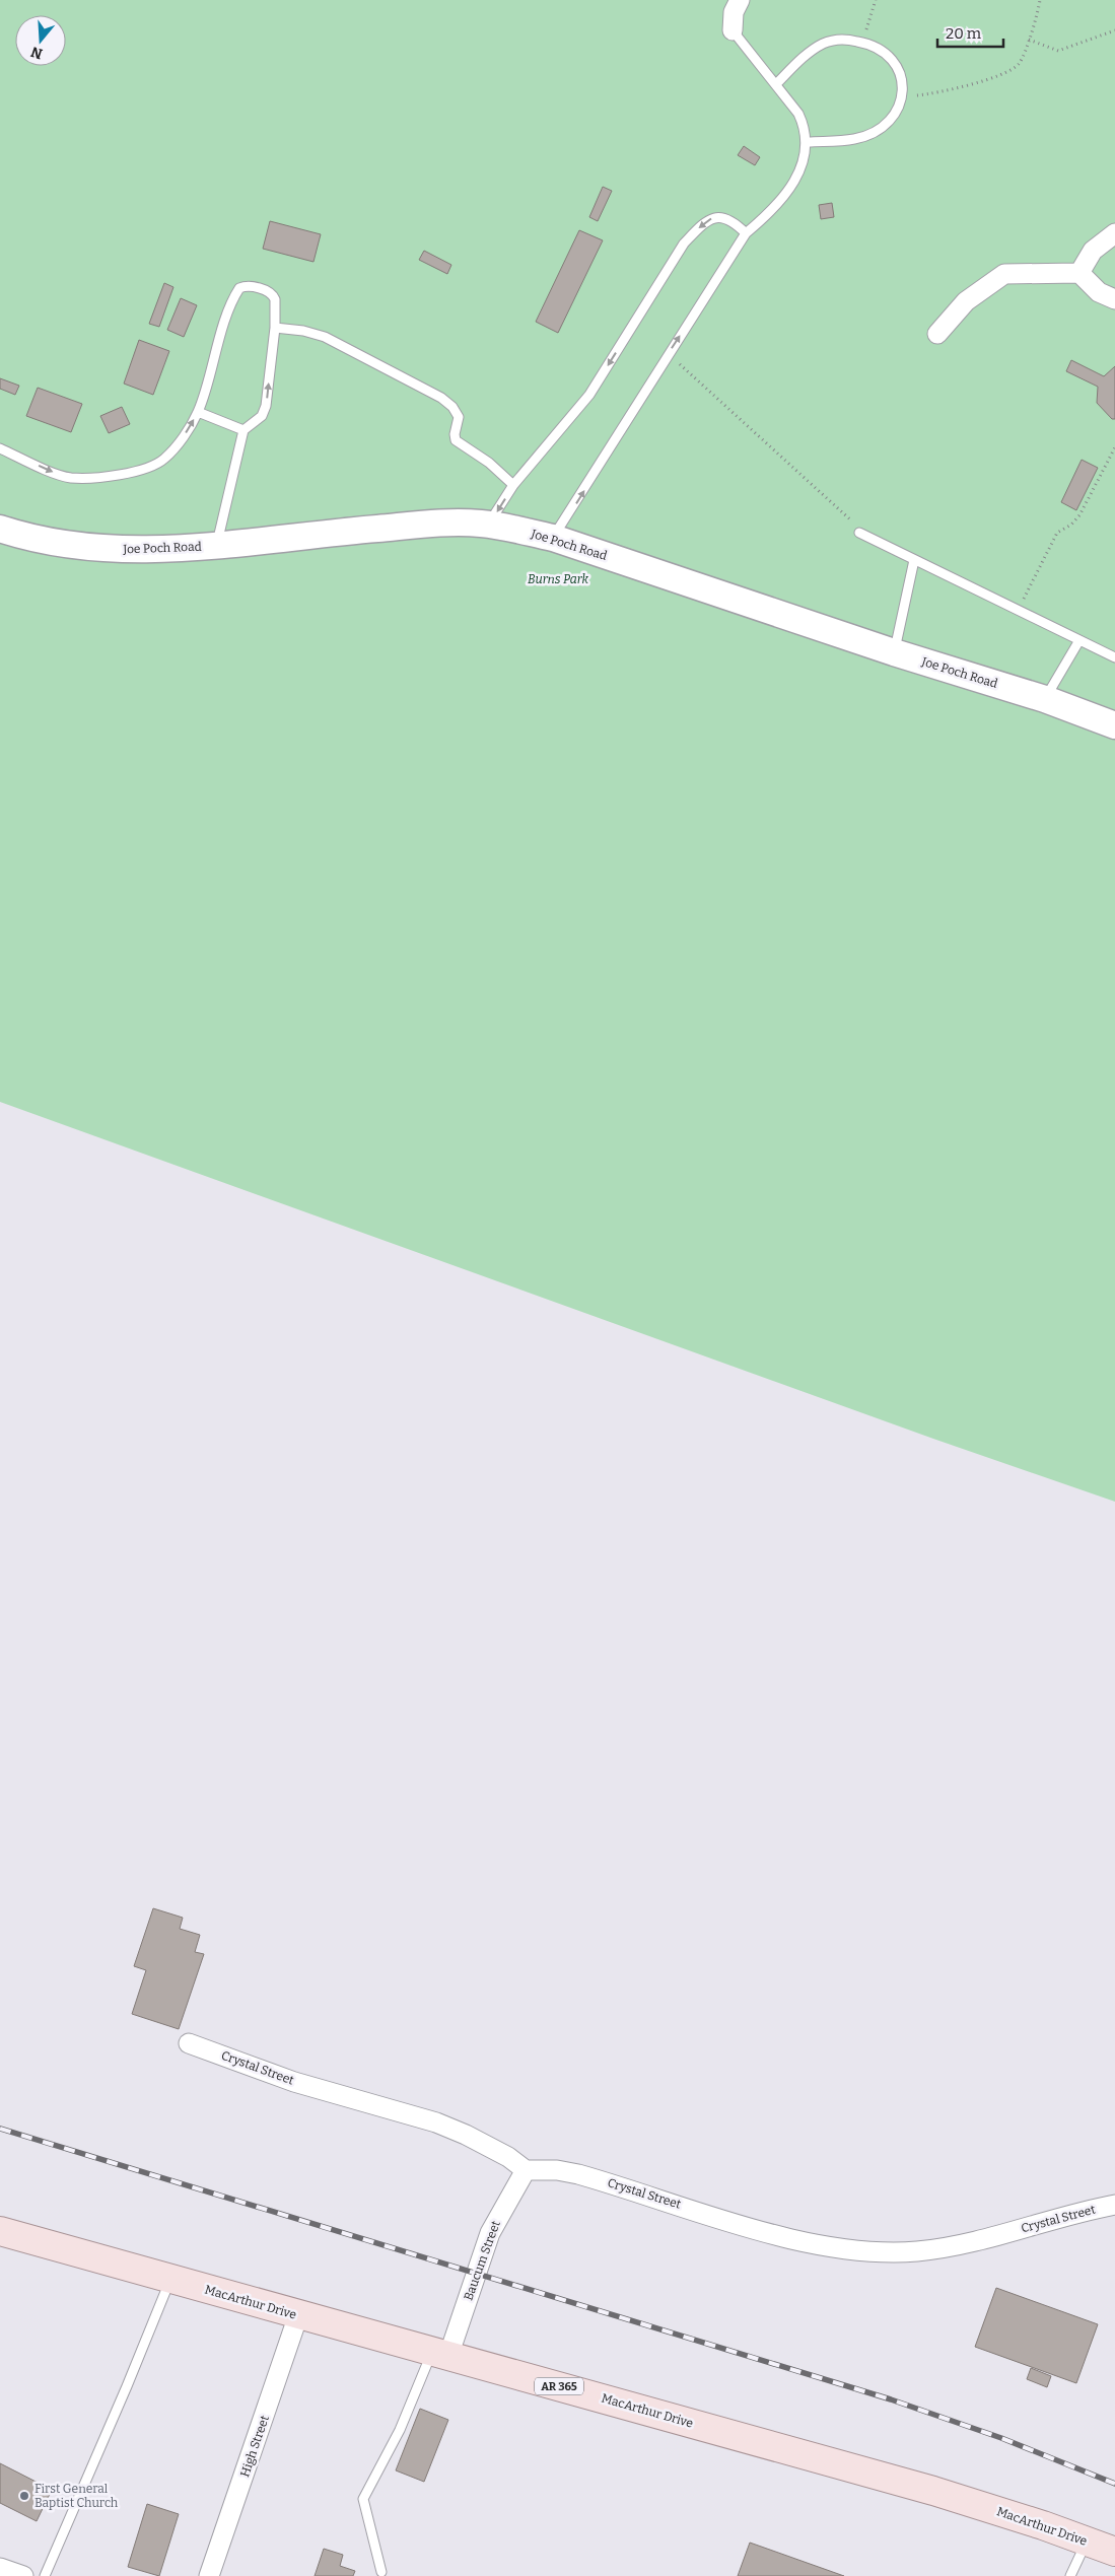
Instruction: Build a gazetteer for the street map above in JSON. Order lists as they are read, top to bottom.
{
  "streets": {
    "main road": ["MacArthur Drive", "AR 365"],
    "street": [
      "Joe Poch Road",
      "Crystal Street",
      "Baucum Street",
      "High Street"
    ]
  },
  "crossings": [
    ["Crystal Street", "Baucum Street"],
    ["Baucum Street", "MacArthur Drive"],
    ["MacArthur Drive", "High Street"]
  ],
  "parks": ["Burns Park"],
  "places": ["First General Baptist Church"],
  "scale_bar": "20 m",
  "north": "bottom"
}
